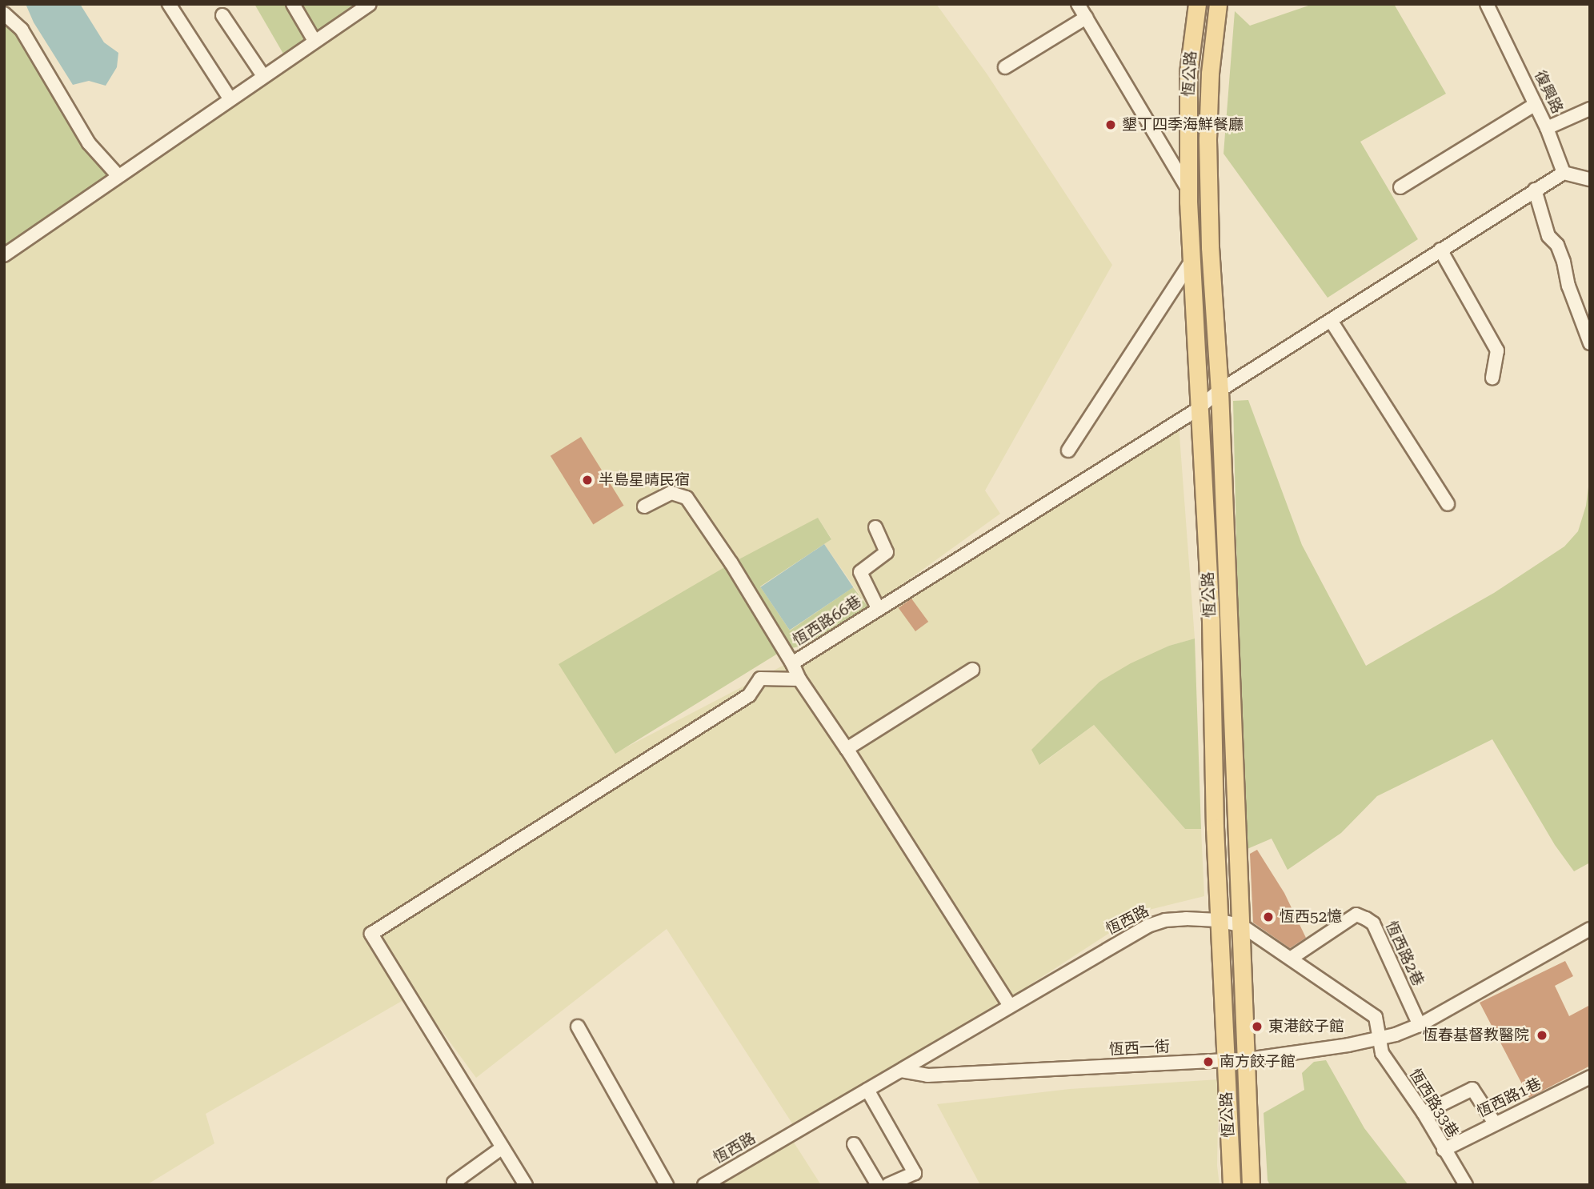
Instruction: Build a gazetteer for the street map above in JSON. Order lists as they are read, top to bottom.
{
  "streets": {
    "main road": ["恆公路"],
    "street": [
      "復興路",
      "恆西路66巷",
      "恆西路",
      "恆西路2巷",
      "恆西一街",
      "恆西路1巷",
      "恆西路33巷"
    ]
  },
  "crossings": [
    ["恆公路", "恆西路66巷"],
    ["恆公路", "恆西路"],
    ["恆公路", "恆西一街"],
    ["復興路", "恆西路66巷"],
    ["恆西路66巷", "恆西路"],
    ["恆西路", "恆西路2巷"],
    ["恆西路", "恆西一街"],
    ["恆西路", "恆西路33巷"],
    ["恆西一街", "恆西路33巷"],
    ["恆西路1巷", "恆西路33巷"]
  ],
  "places": [
    "墾丁四季海鮮餐廳",
    "半島星晴民宿",
    "恆西52憶",
    "東港餃子館",
    "恆春基督教醫院",
    "南方餃子館"
  ]
}
